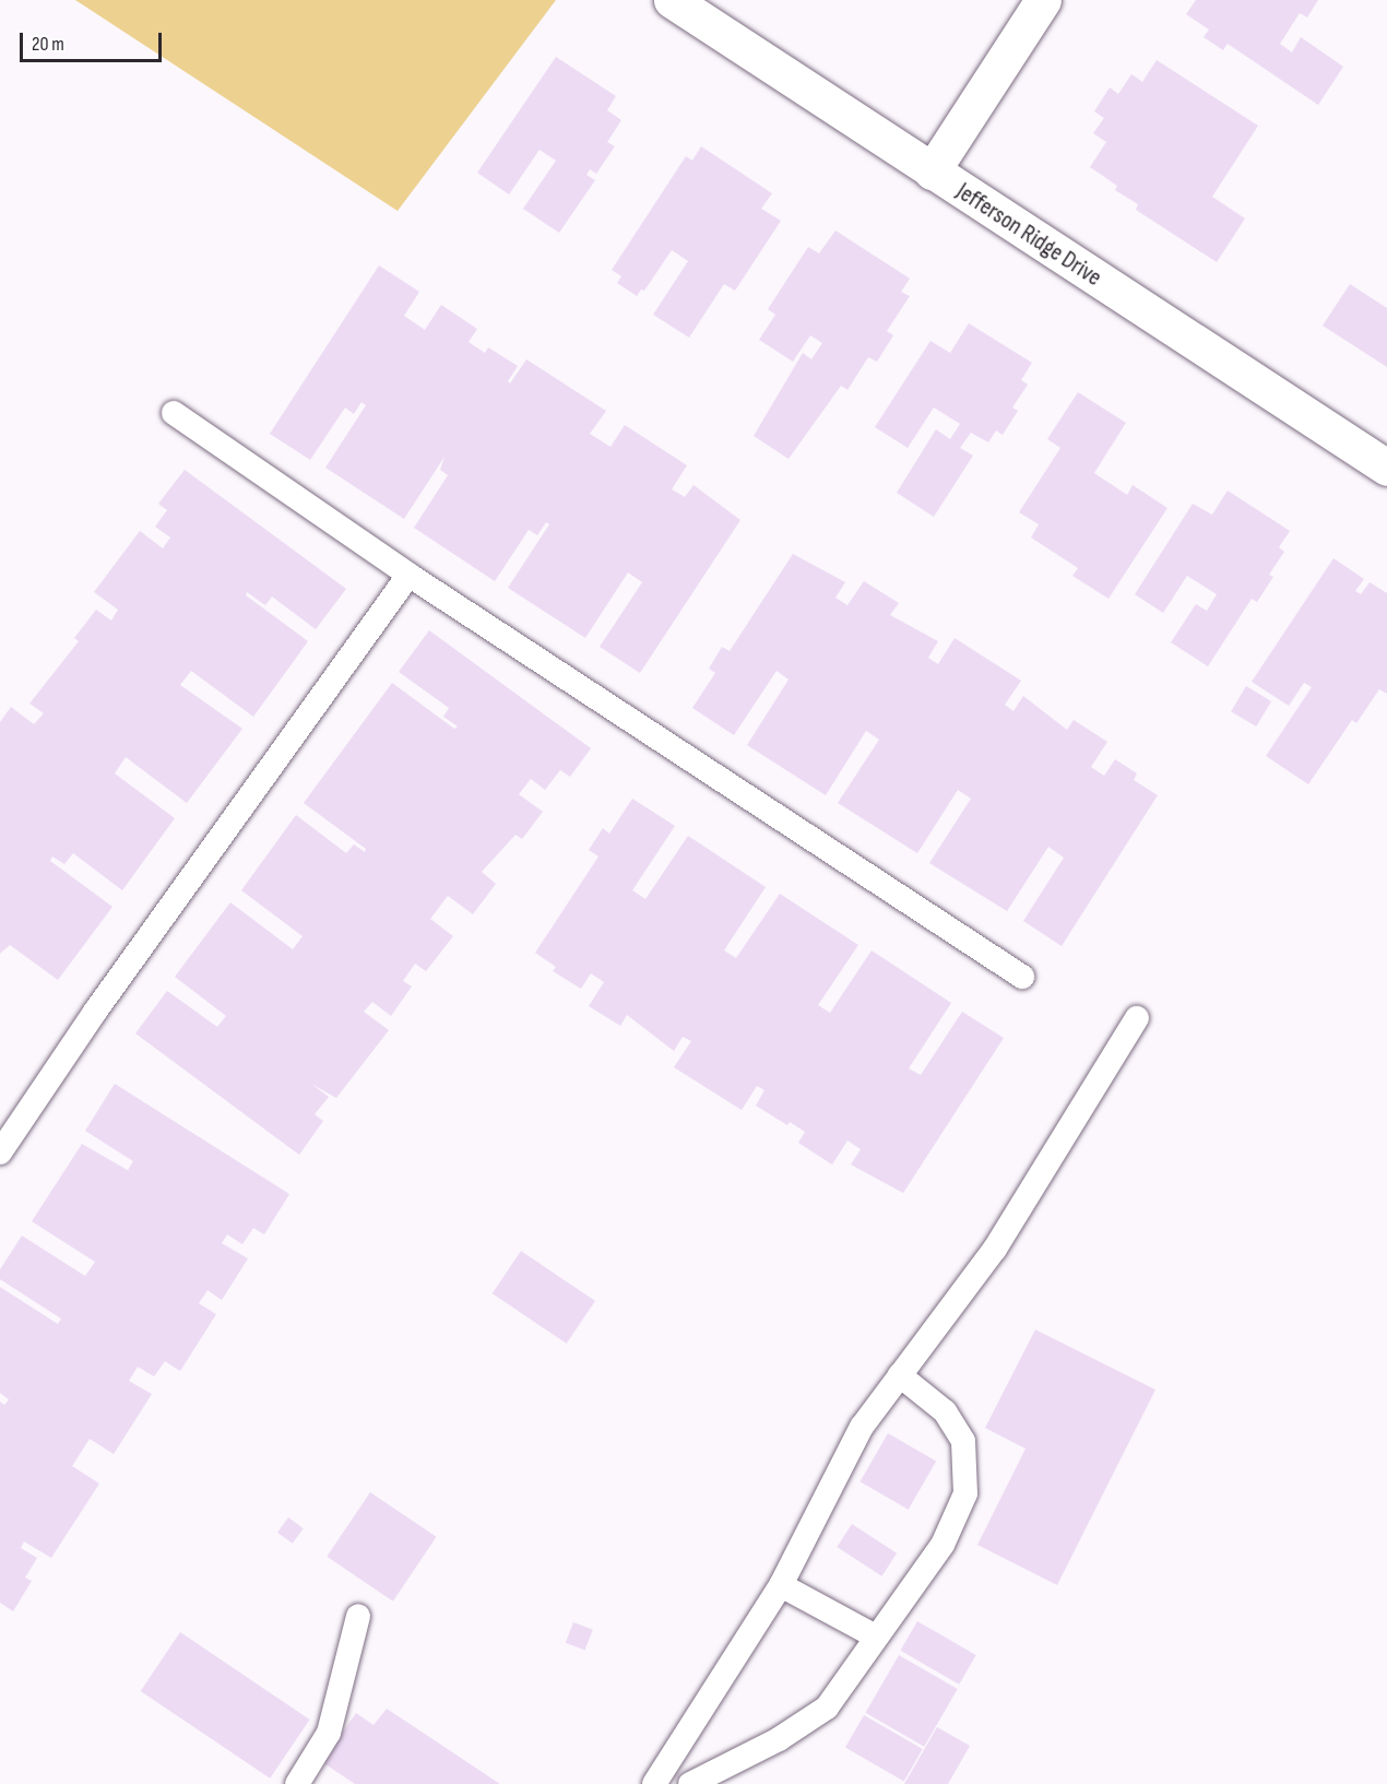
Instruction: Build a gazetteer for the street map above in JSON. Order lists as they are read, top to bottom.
{
  "streets": {
    "street": ["Jefferson Ridge Drive"]
  },
  "scale_bar": "20 m"
}
